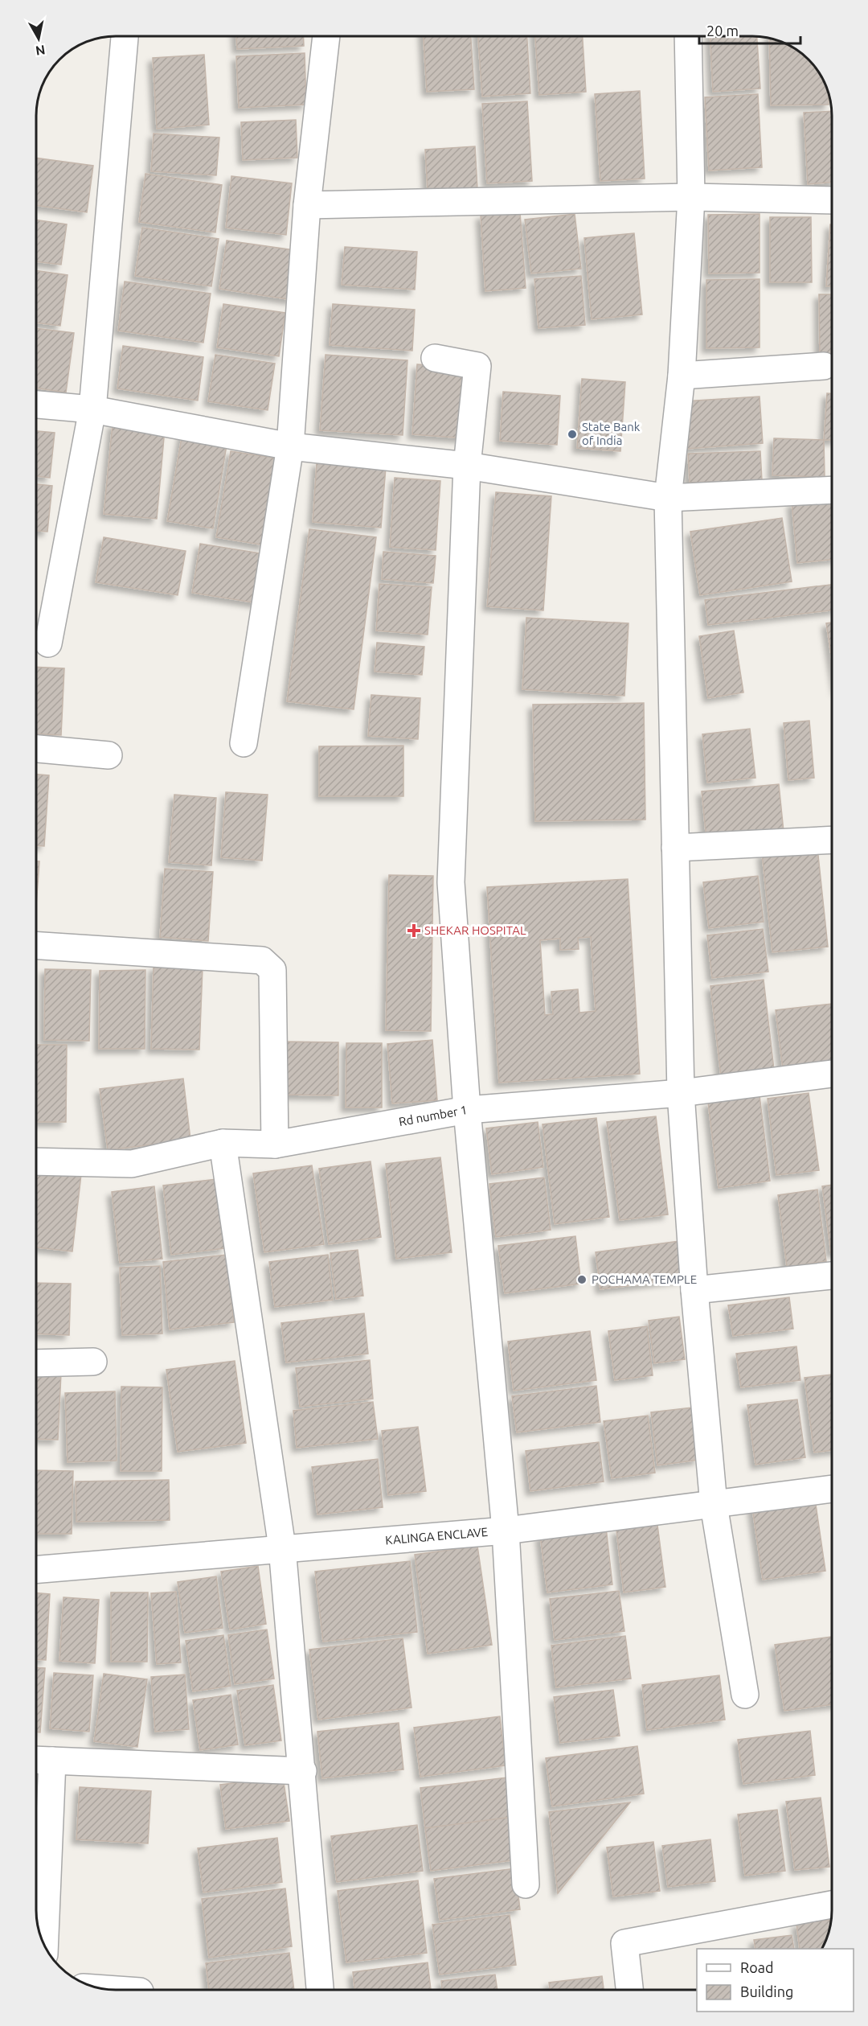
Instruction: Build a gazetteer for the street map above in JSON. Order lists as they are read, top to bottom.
{
  "streets": {
    "street": ["Rd number 1", "KALINGA ENCLAVE"]
  },
  "places": {
    "other": ["State Bank of India", "POCHAMA TEMPLE"],
    "health": ["SHEKAR HOSPITAL"]
  },
  "legend": ["Road", "Building"],
  "scale_bar": "20 m",
  "north": "bottom"
}
